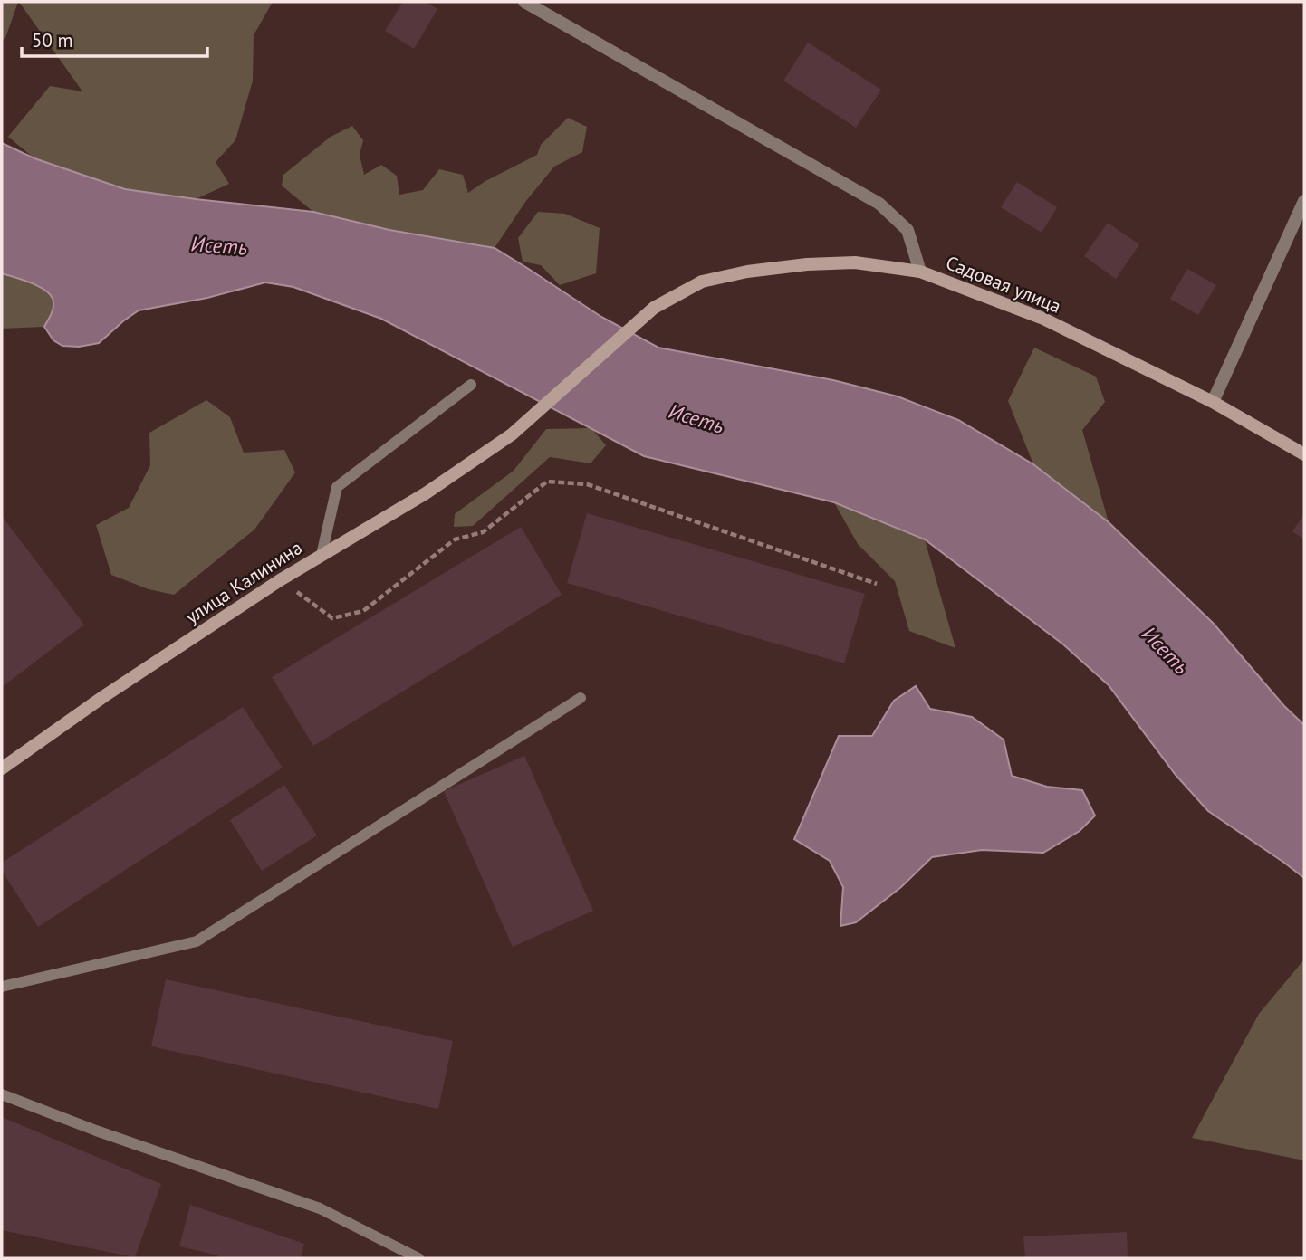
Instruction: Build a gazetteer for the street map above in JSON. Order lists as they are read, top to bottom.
{
  "streets": {
    "main road": ["Садовая улица", "улица Калинина"]
  },
  "crossings": [
    ["Садовая улица", "улица Калинина"]
  ],
  "water": ["Исеть"],
  "scale_bar": "50 m"
}
